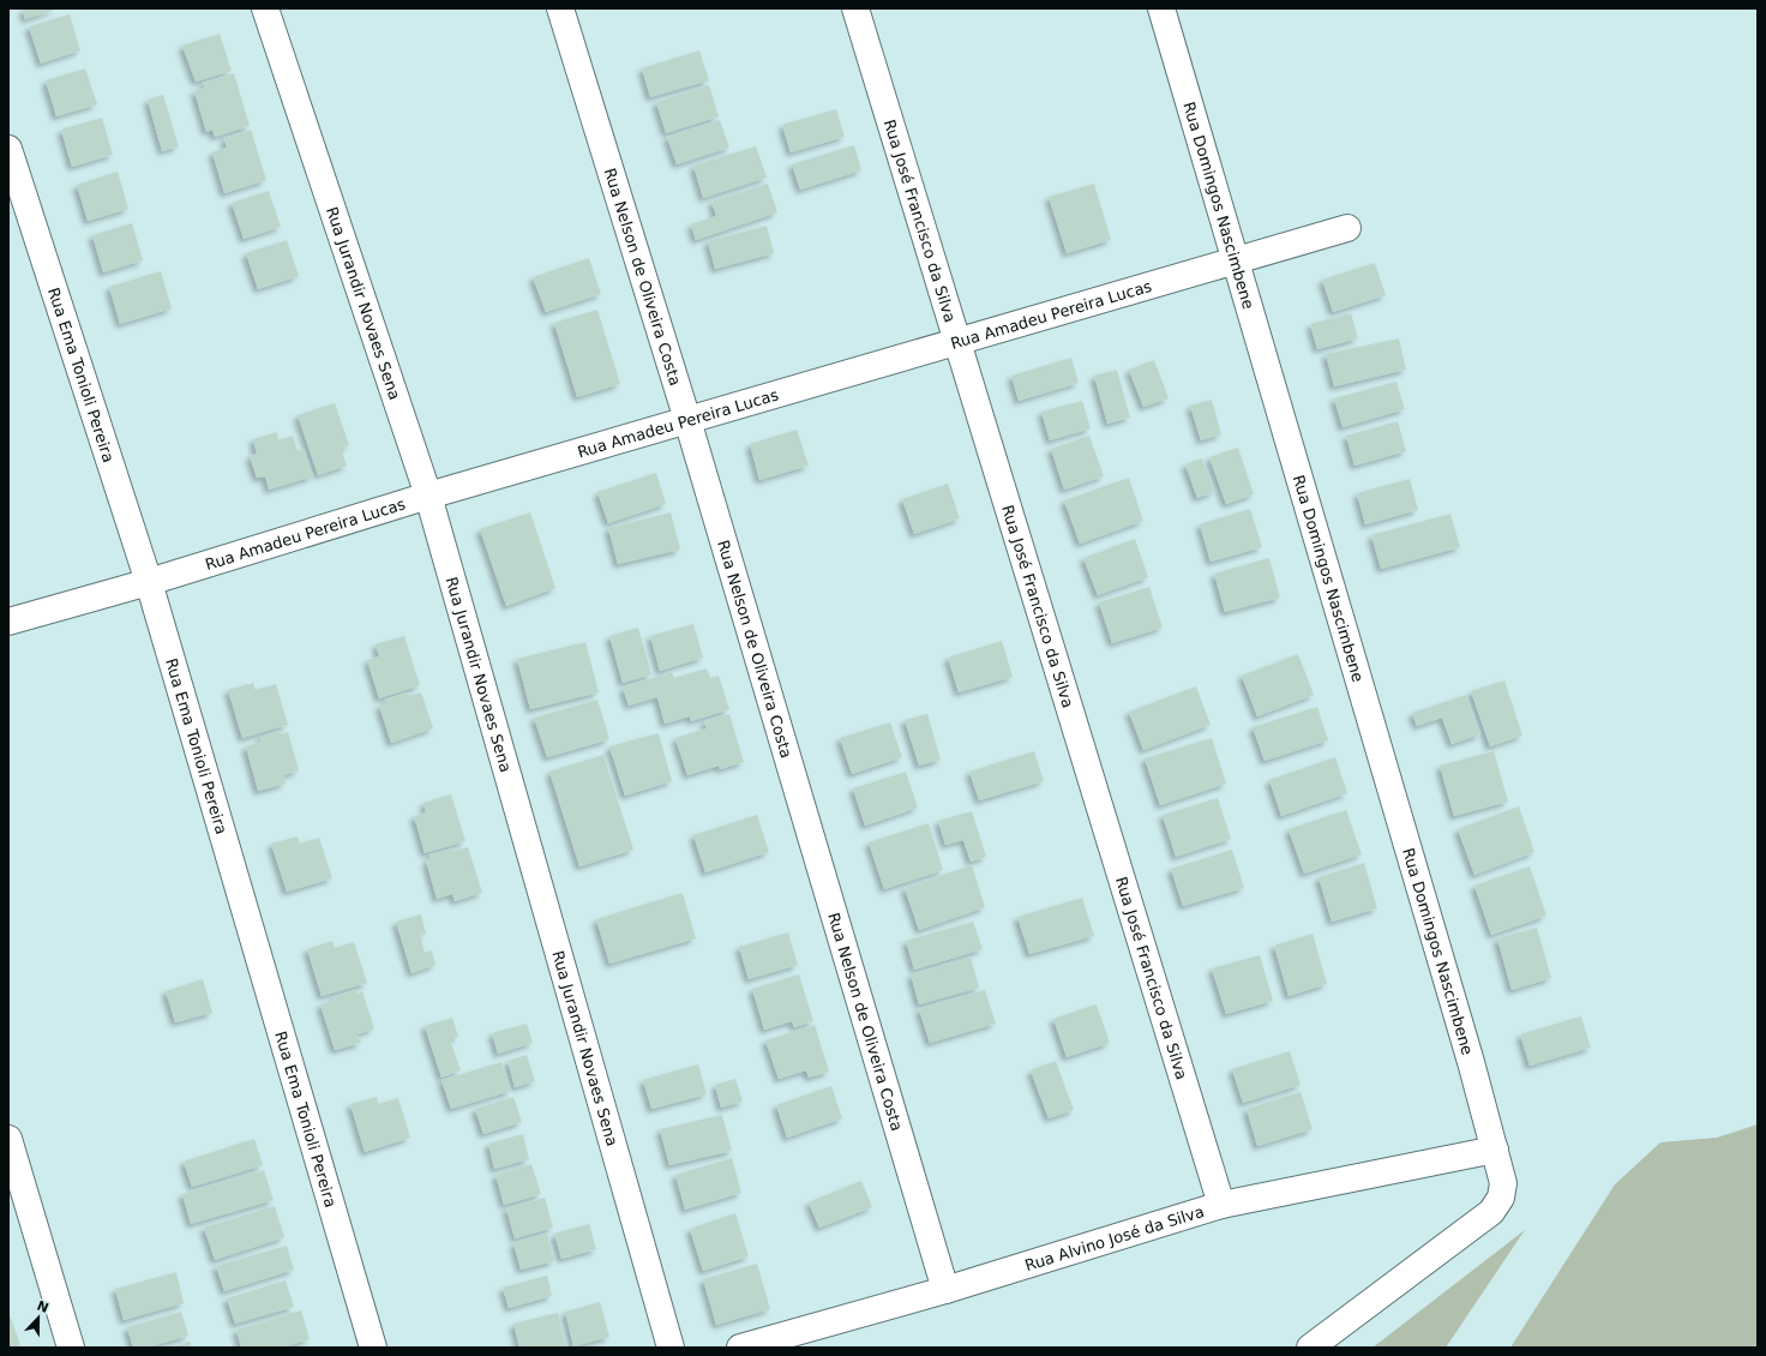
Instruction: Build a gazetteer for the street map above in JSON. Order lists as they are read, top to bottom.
{
  "streets": {
    "street": [
      "Rua Domingos Nascimbene",
      "Rua José Francisco da Silva",
      "Rua Nelson de Oliveira Costa",
      "Rua Jurandir Novaes Sena",
      "Rua Amadeu Pereira Lucas",
      "Rua Ema Tonioli Pereira",
      "Rua Alvino José da Silva"
    ]
  },
  "crossings": [
    ["Rua Domingos Nascimbene", "Rua Amadeu Pereira Lucas"],
    ["Rua Domingos Nascimbene", "Rua Alvino José da Silva"],
    ["Rua José Francisco da Silva", "Rua Amadeu Pereira Lucas"],
    ["Rua José Francisco da Silva", "Rua Alvino José da Silva"],
    ["Rua Nelson de Oliveira Costa", "Rua Amadeu Pereira Lucas"],
    ["Rua Nelson de Oliveira Costa", "Rua Alvino José da Silva"],
    ["Rua Jurandir Novaes Sena", "Rua Amadeu Pereira Lucas"],
    ["Rua Amadeu Pereira Lucas", "Rua Ema Tonioli Pereira"]
  ],
  "north": "top"
}
